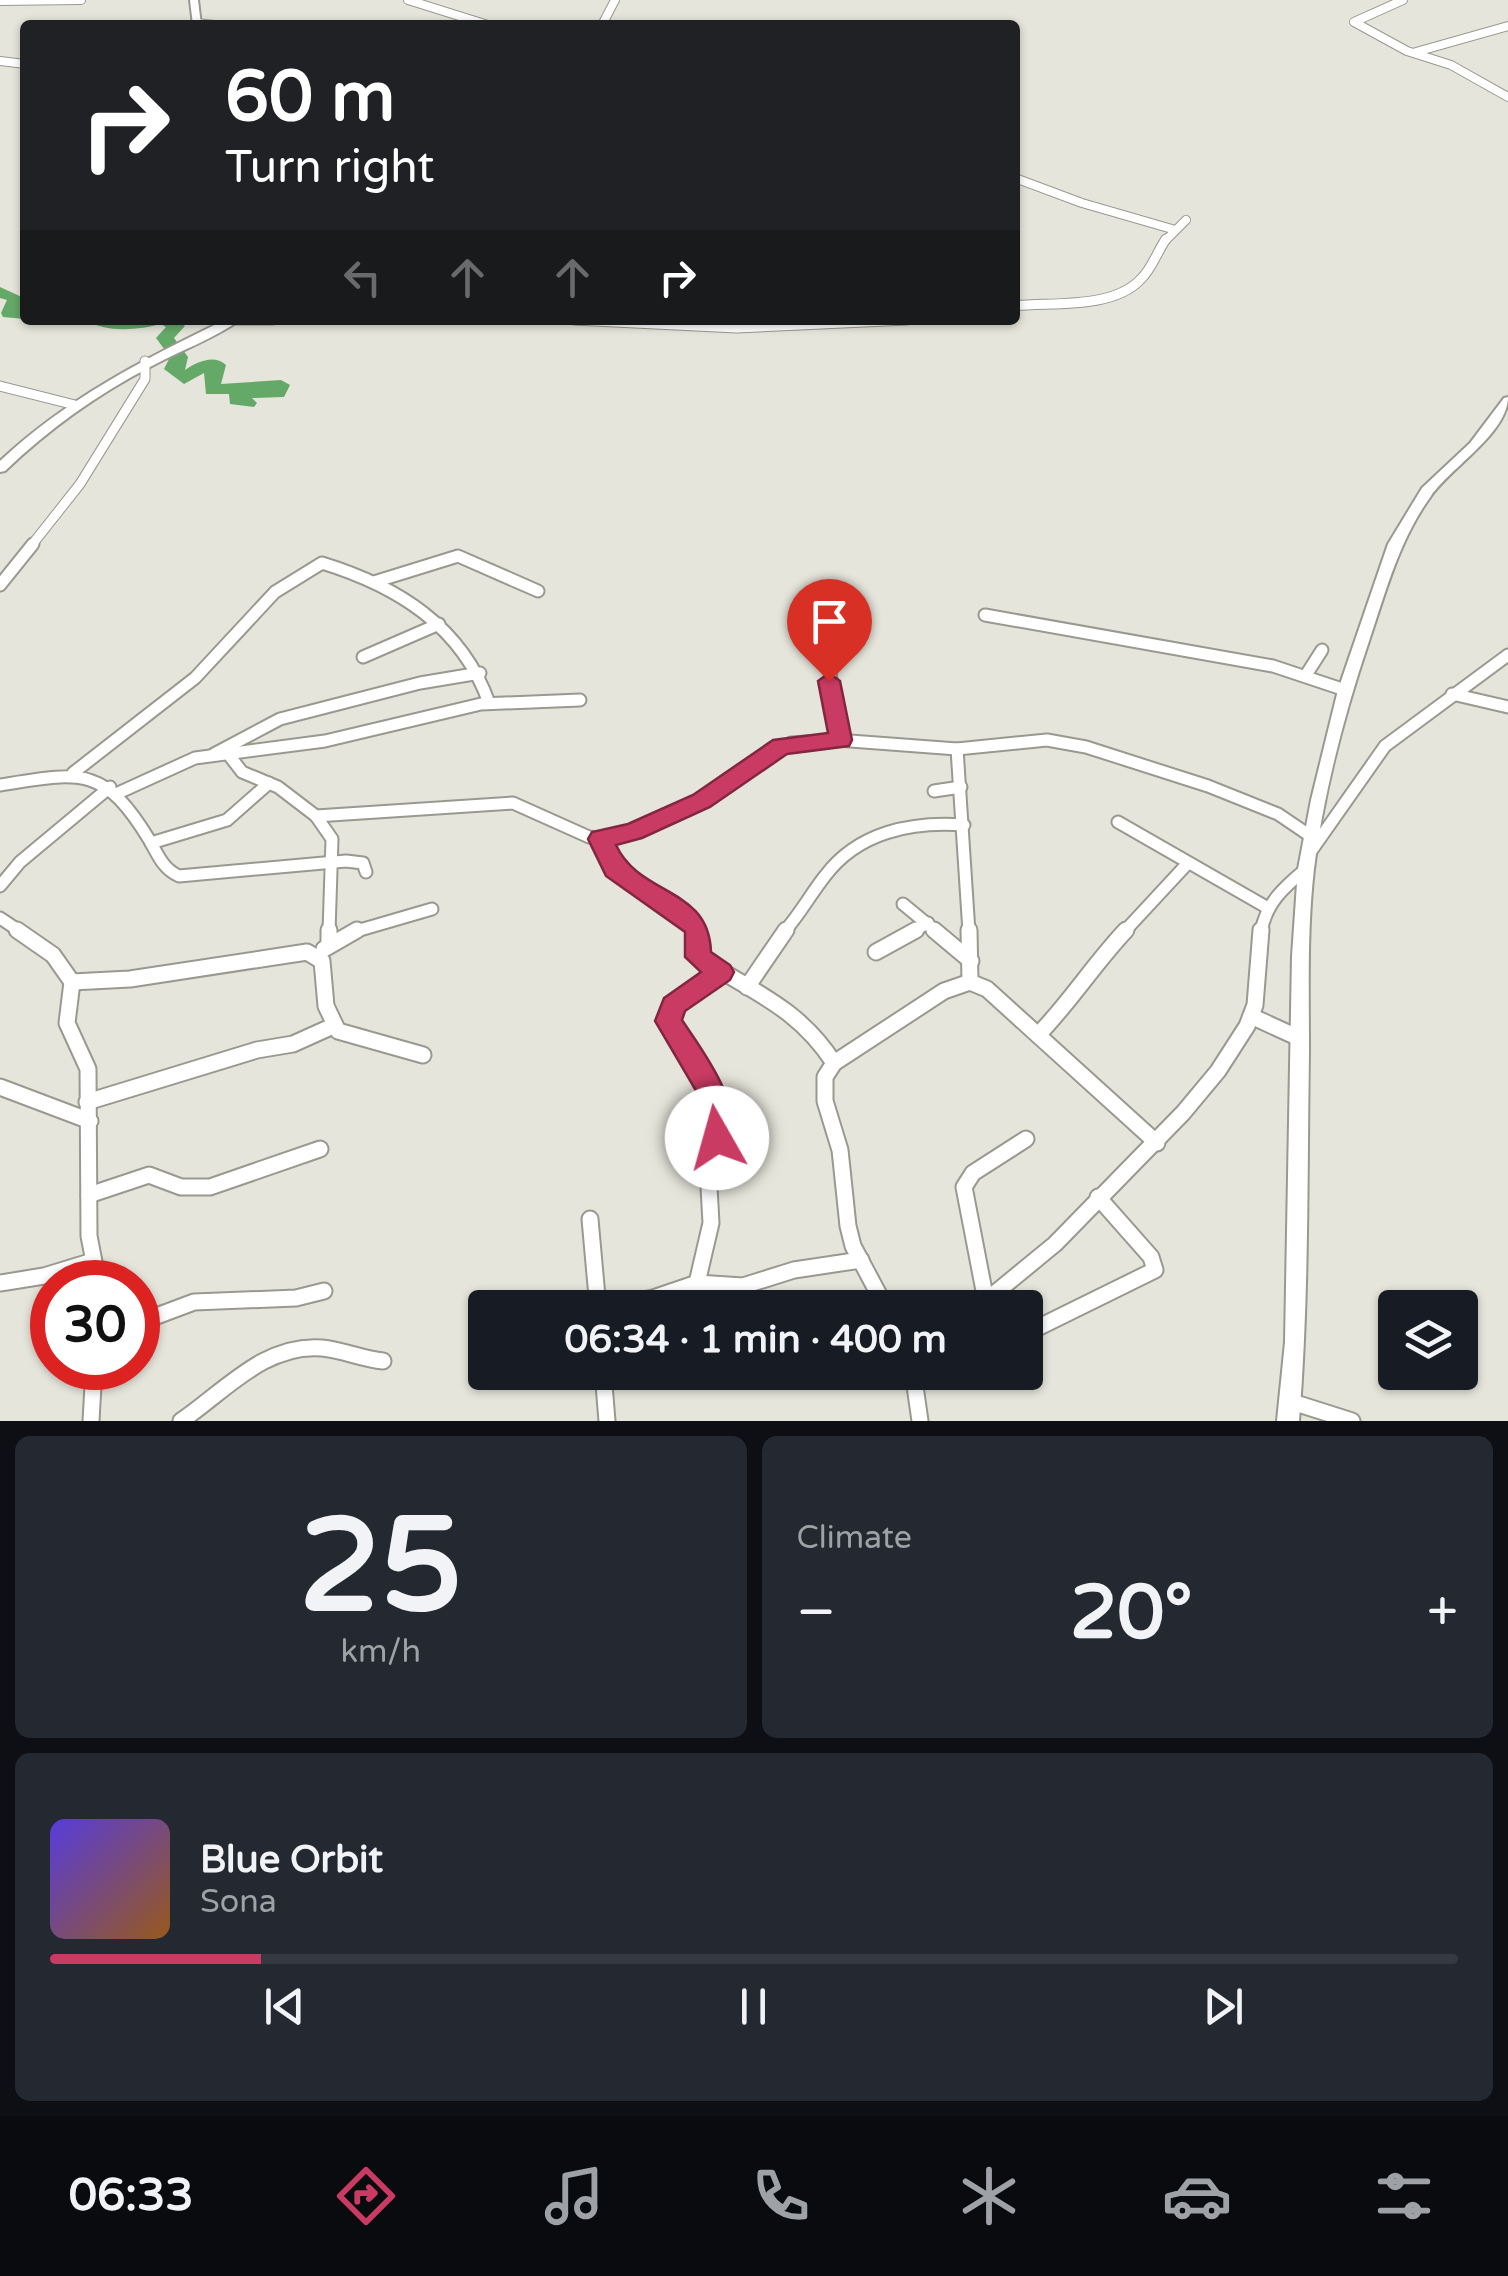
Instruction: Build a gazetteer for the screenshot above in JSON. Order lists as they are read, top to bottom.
{
  "page": {
    "turn": ["60 m", "Turn right"],
    "limit": "30",
    "trip": "06:34 · 1 min · 400 m",
    "tile": [
      ["25", "km/h"],
      "Climate"
    ],
    "heat": ["−", "20°", "+"],
    "song": ["Blue Orbit", "Sona"],
    "tabs": "06:33"
  }
}
